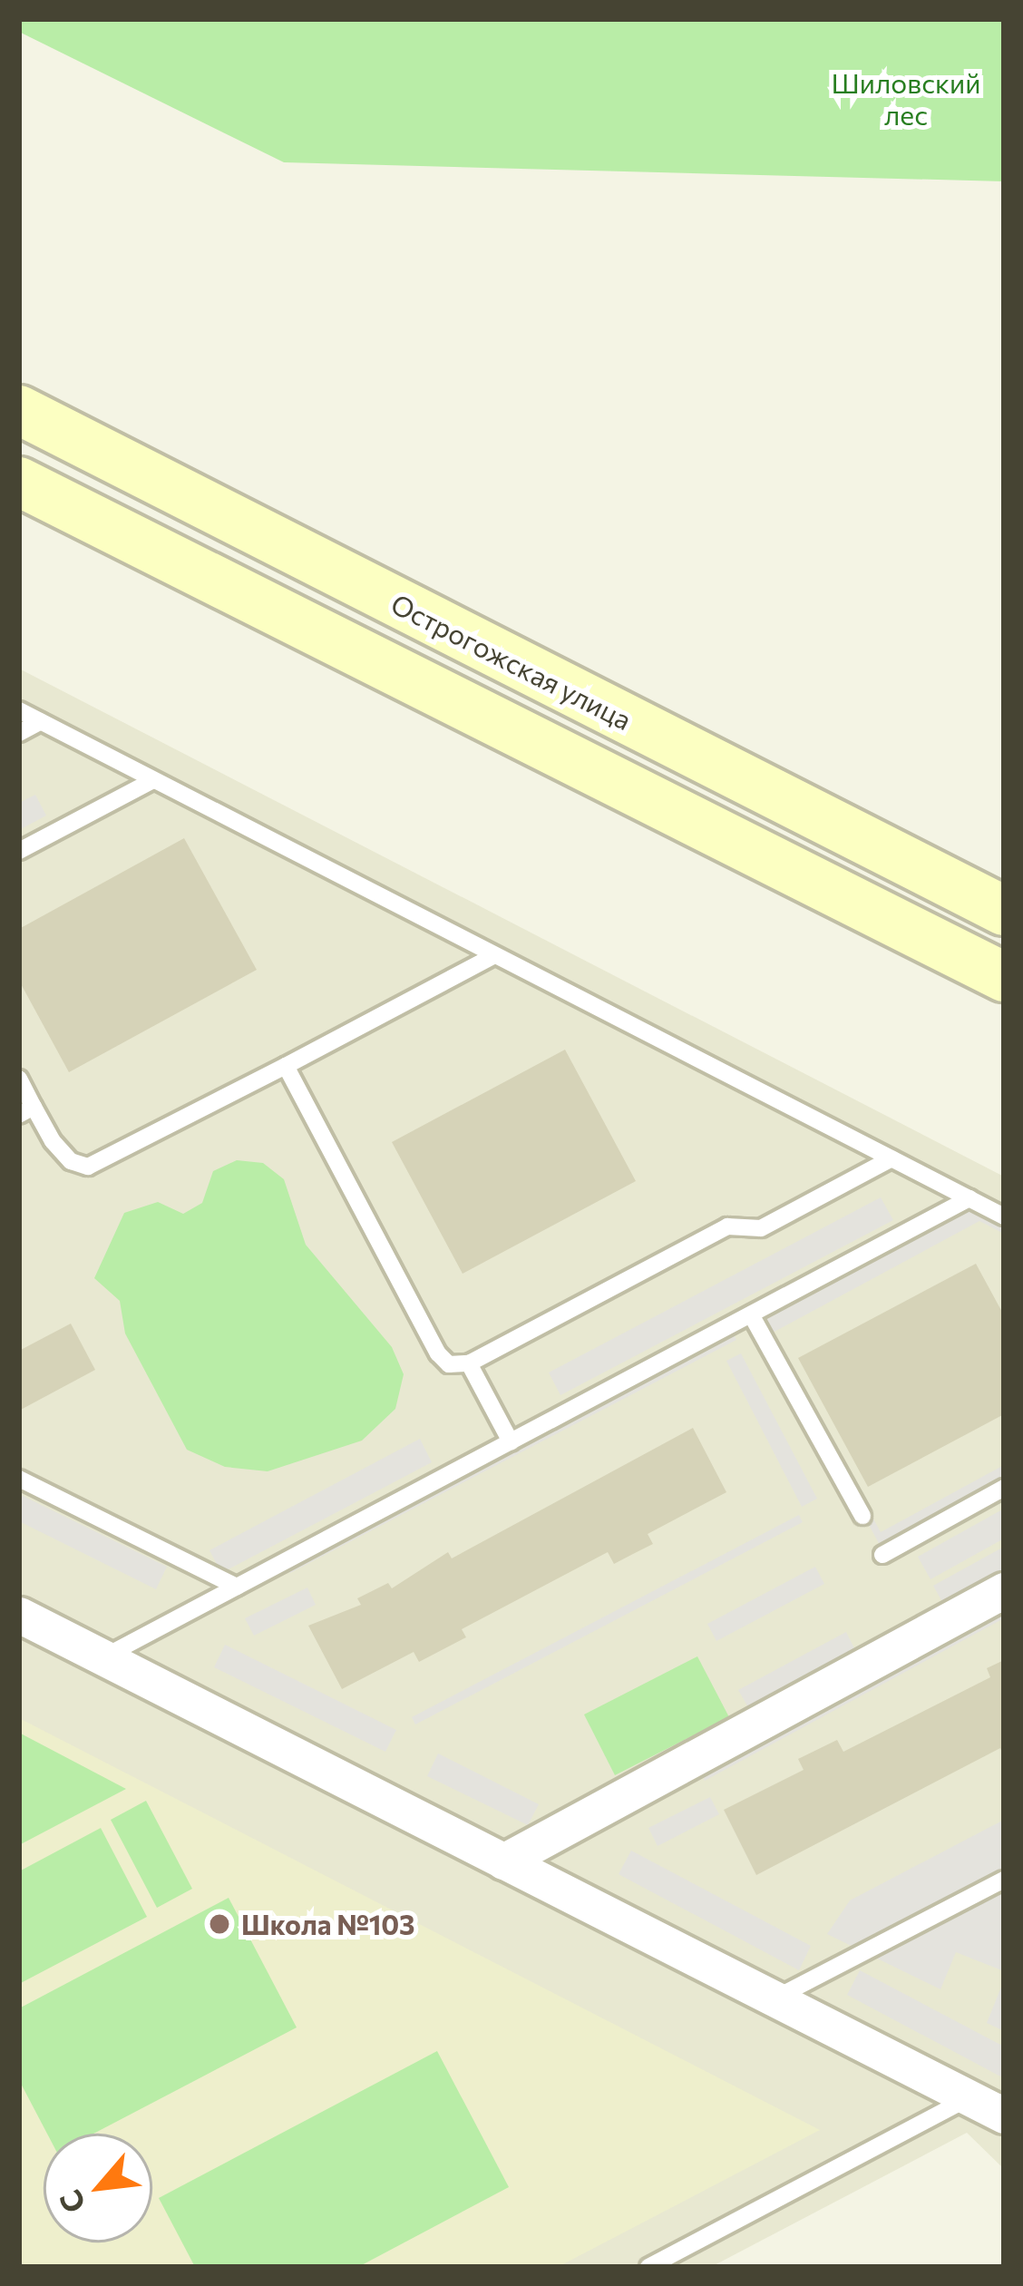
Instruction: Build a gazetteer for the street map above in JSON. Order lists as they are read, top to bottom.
{
  "streets": {
    "street": ["Острогожская улица"]
  },
  "parks": ["Шиловский лес"],
  "places": ["Школа №103"],
  "north": "bottom left"
}
